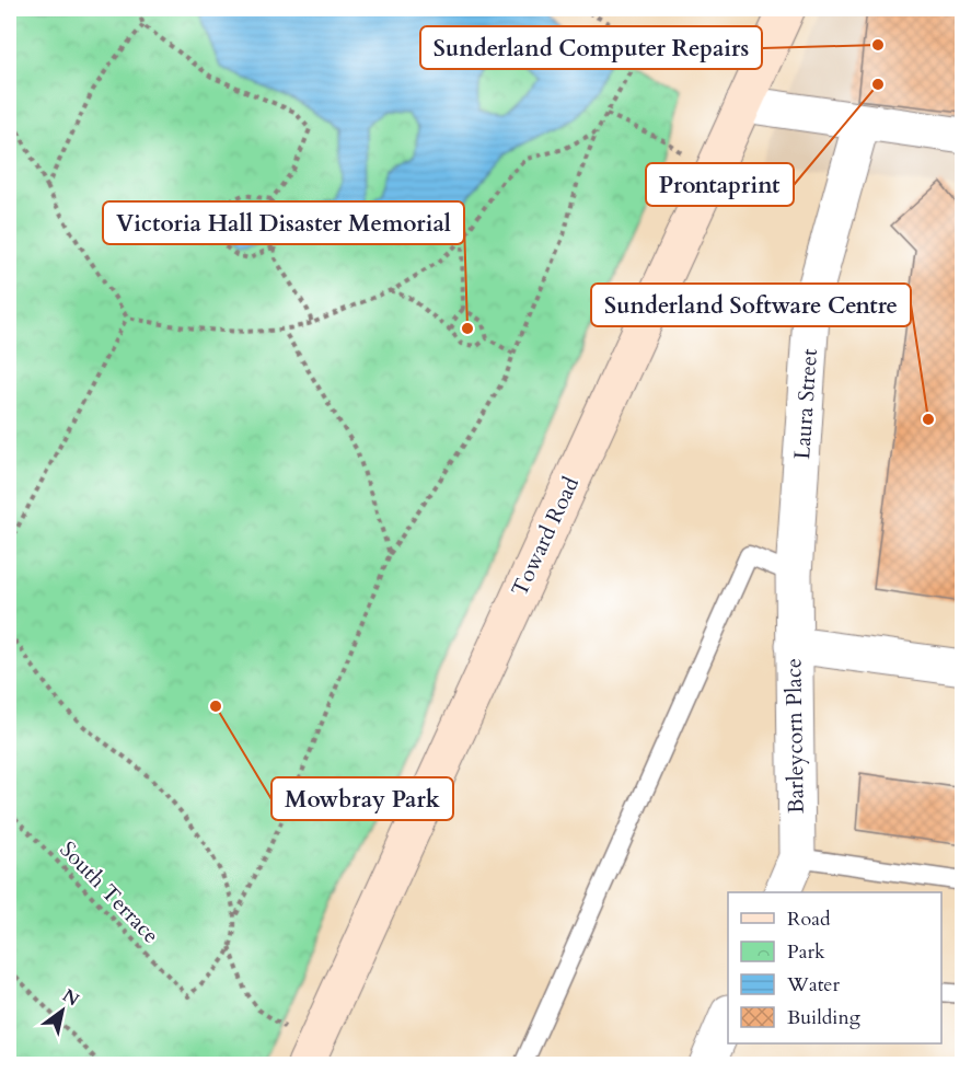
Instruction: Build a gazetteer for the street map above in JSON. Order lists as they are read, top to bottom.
{
  "streets": {
    "main road": ["Toward Road"],
    "street": ["Laura Street", "Barleycorn Place"],
    "path": ["South Terrace"]
  },
  "crossings": [
    ["Laura Street", "Barleycorn Place"]
  ],
  "places": [
    "Sunderland Computer Repairs",
    "Prontaprint",
    "Victoria Hall Disaster Memorial",
    "Sunderland Software Centre",
    "Mowbray Park"
  ],
  "legend": [
    "Road",
    "Park",
    "Water",
    "Building"
  ],
  "north": "top right"
}
